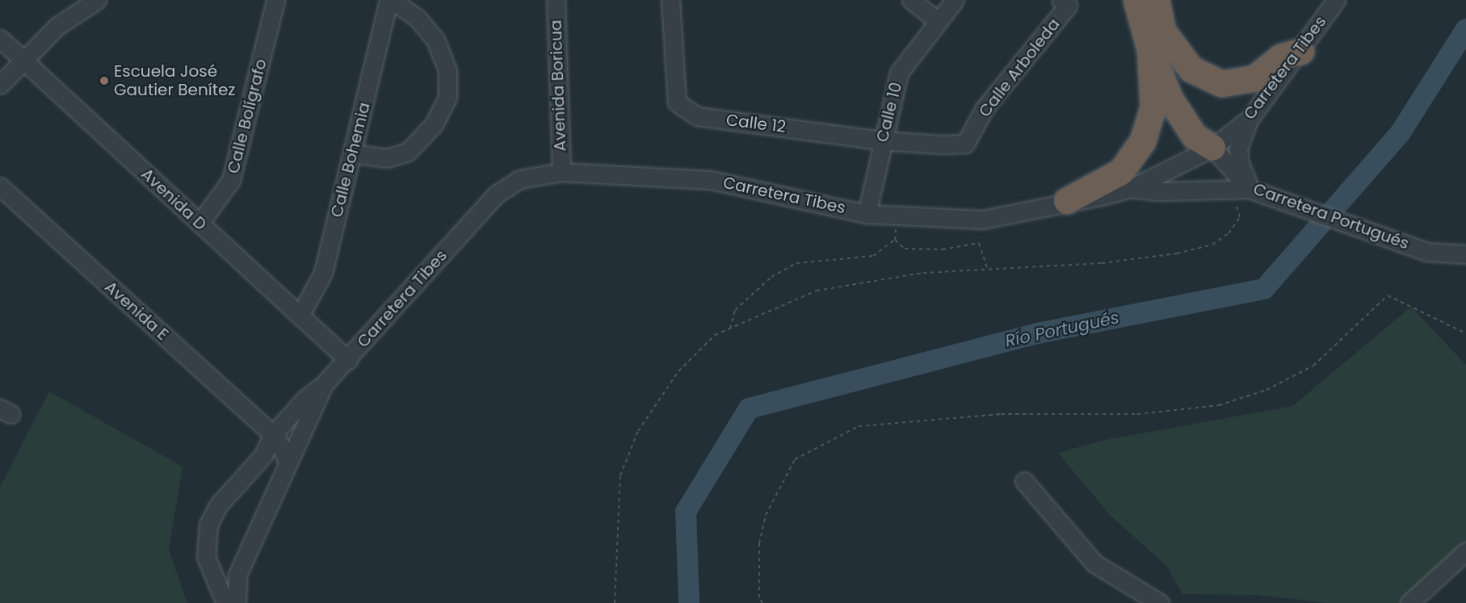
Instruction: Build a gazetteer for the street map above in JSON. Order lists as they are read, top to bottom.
{
  "streets": {
    "street": [
      "Calle Arboleda",
      "Carretera Tibes",
      "Avenida Boricua",
      "Calle 10",
      "Calle Bolígrafo",
      "Calle 12",
      "Calle Bohemia",
      "Avenida D",
      "Carretera Portugués",
      "Avenida E"
    ]
  },
  "crossings": [
    ["Calle Arboleda", "Calle 12"],
    ["Carretera Tibes", "Avenida Boricua"],
    ["Carretera Tibes", "Calle 10"],
    ["Carretera Tibes", "Avenida D"],
    ["Carretera Tibes", "Carretera Portugués"],
    ["Carretera Tibes", "Avenida E"],
    ["Calle 10", "Calle 12"],
    ["Calle Bolígrafo", "Avenida D"],
    ["Calle Bohemia", "Avenida D"]
  ],
  "water": ["Río Portugués"],
  "places": ["Escuela José Gautier Benítez"]
}
